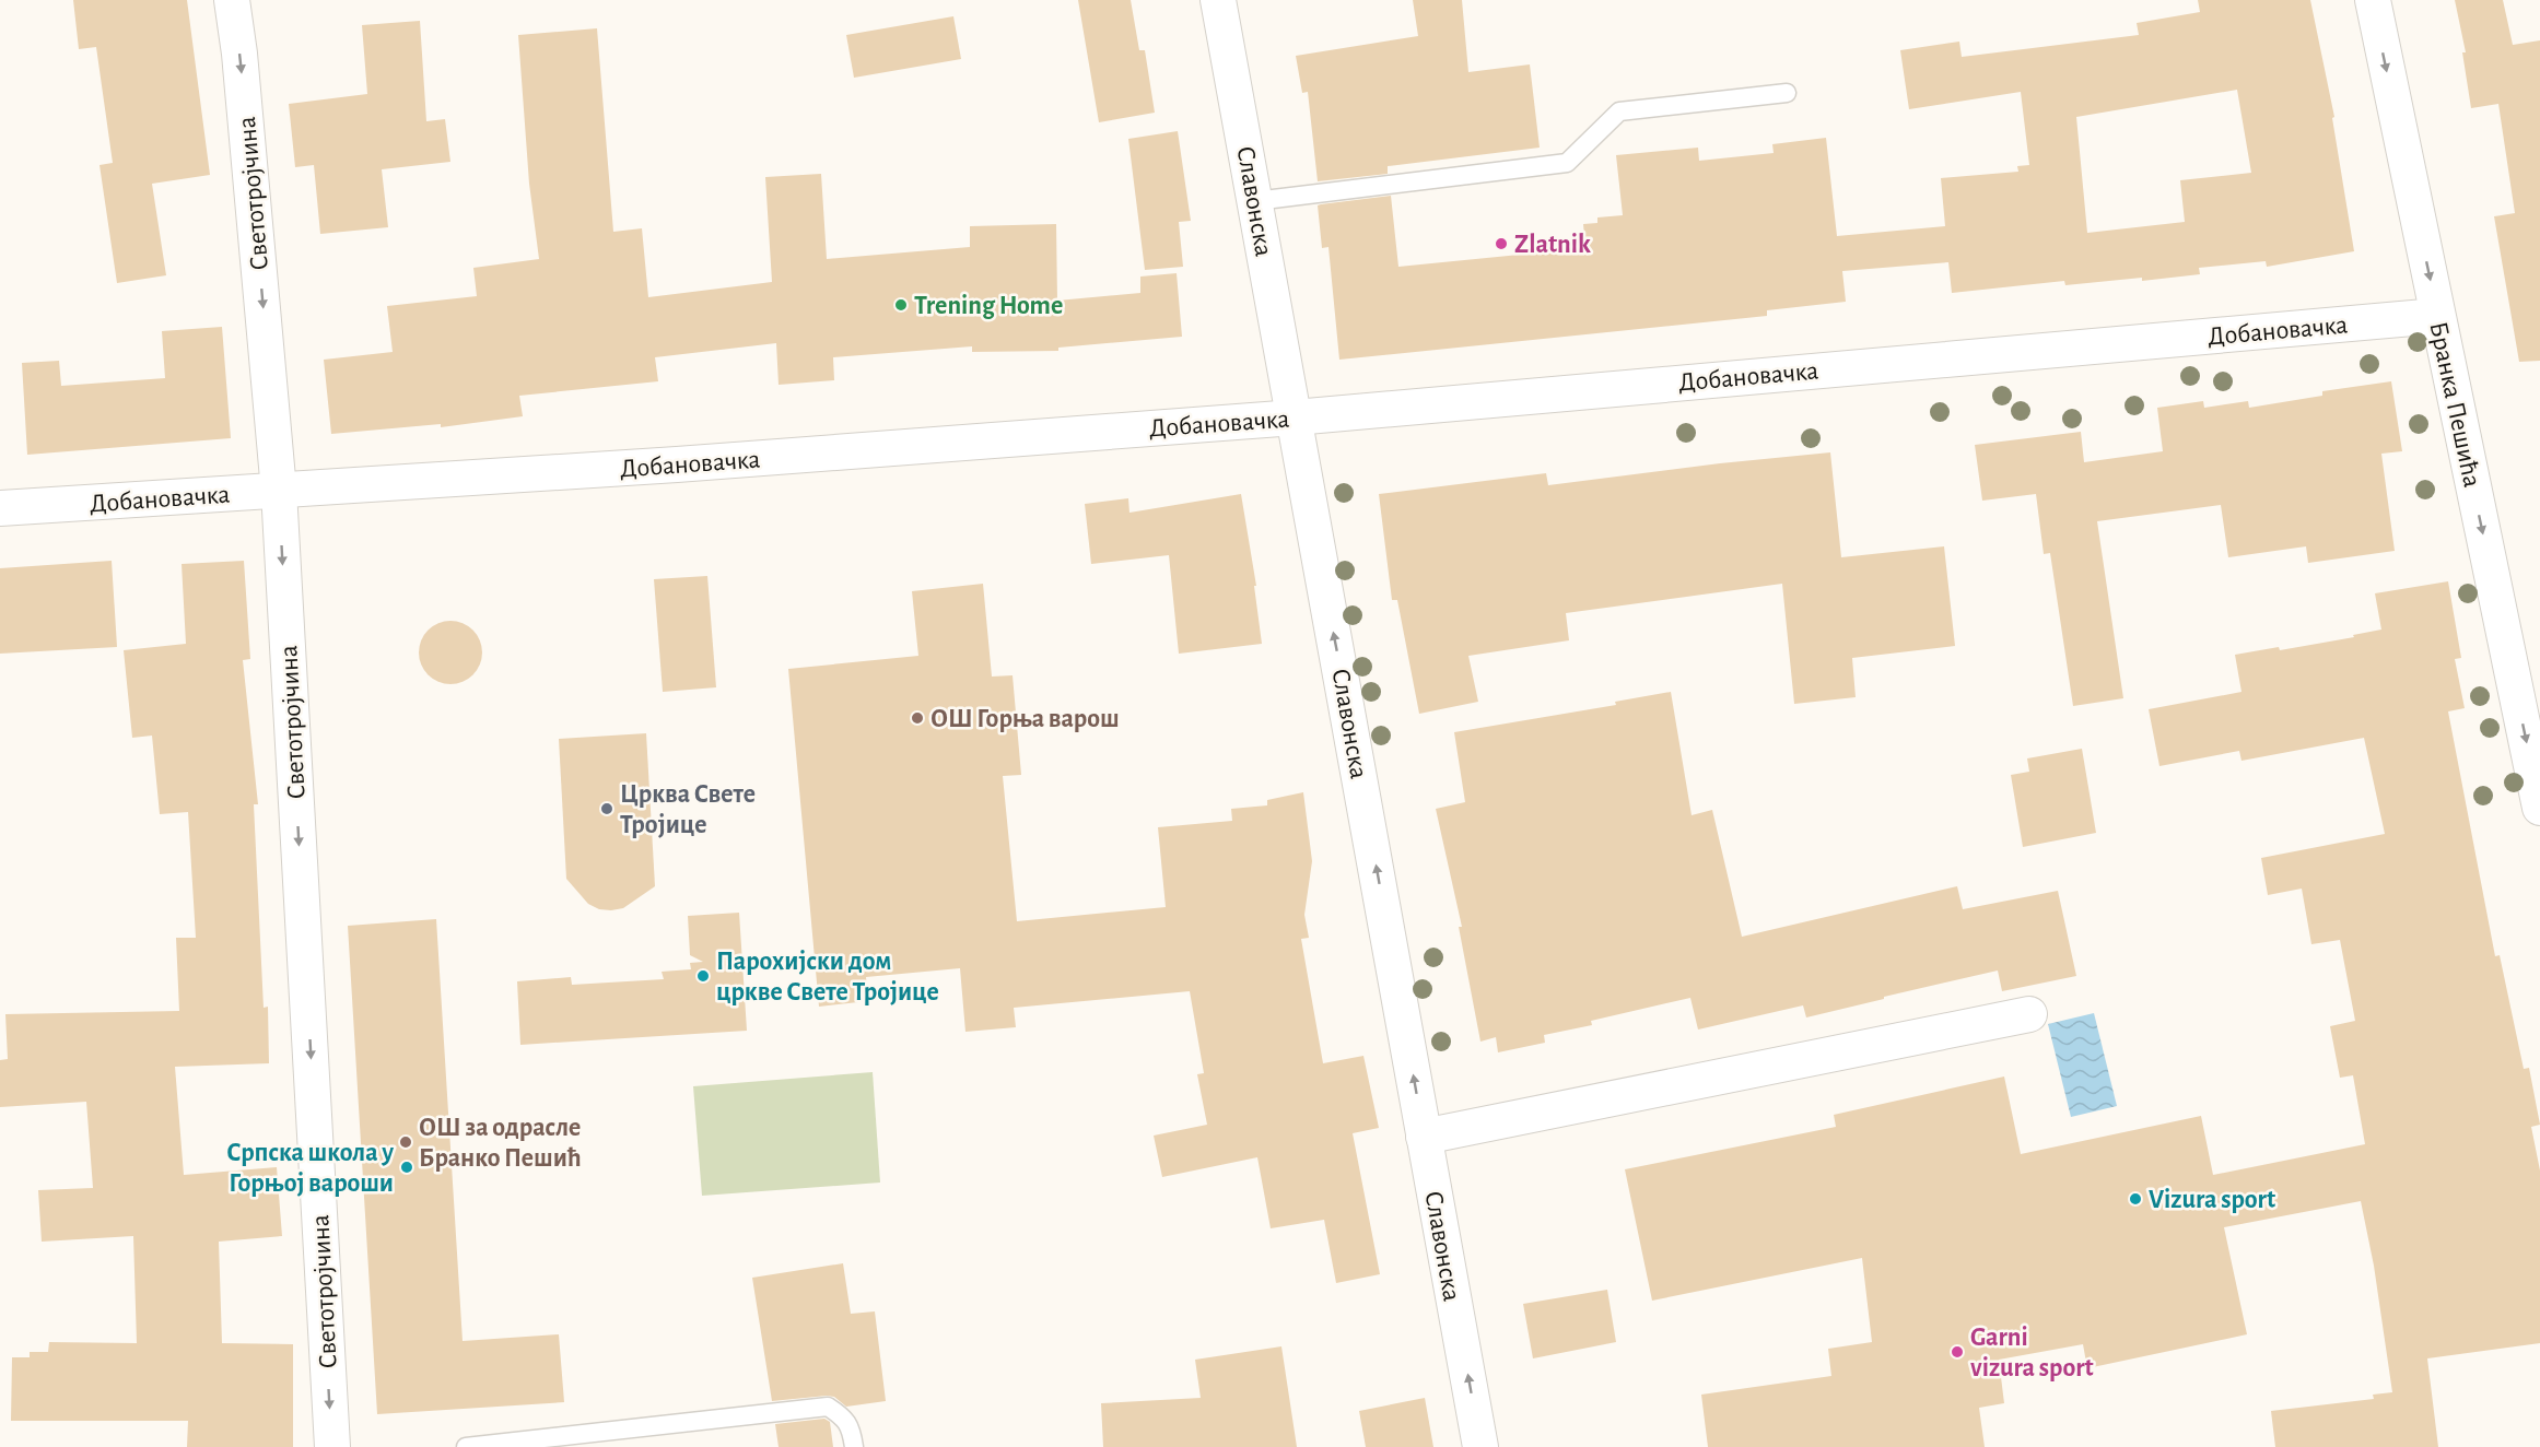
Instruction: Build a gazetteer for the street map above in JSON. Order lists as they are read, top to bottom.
{
  "streets": {
    "street": [
      "Светотројчина",
      "Славонска",
      "Добановачка",
      "Бранка Пешића"
    ]
  },
  "crossings": [
    ["Светотројчина", "Добановачка"],
    ["Славонска", "Добановачка"],
    ["Добановачка", "Бранка Пешића"]
  ],
  "one_way": ["Светотројчина", "Славонска", "Бранка Пешића"],
  "places": [
    "Zlatnik",
    "Trening Home",
    "ОШ Горња варош",
    "Црква Свете Тројице",
    "Парохијски дом цркве Свете Тројице",
    "ОШ за одрасле Бранко Пешић",
    "Српска школа у Горњој вароши",
    "Vizura sport",
    "Garni vizura sport"
  ]
}
